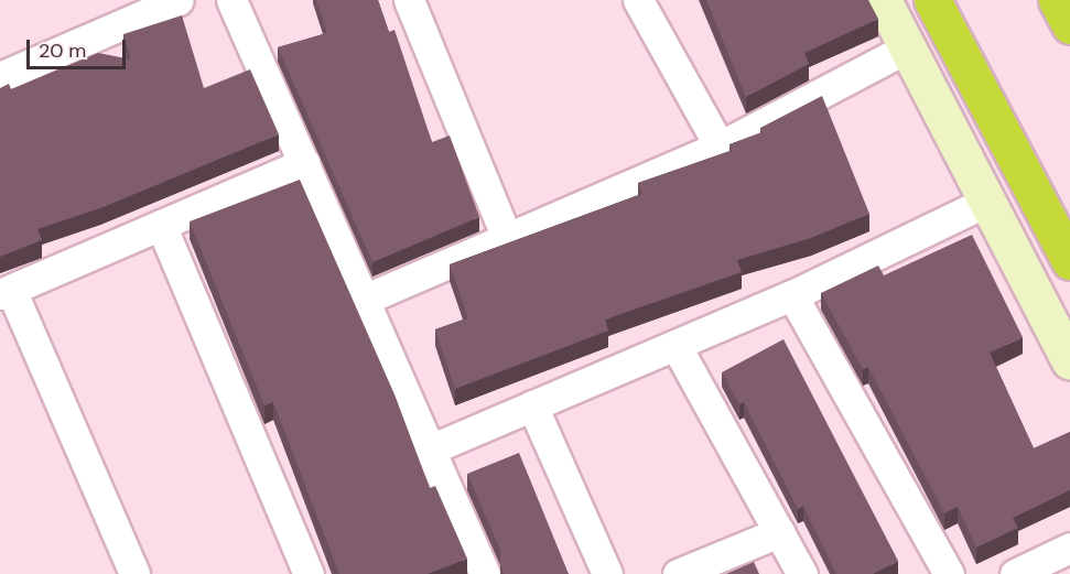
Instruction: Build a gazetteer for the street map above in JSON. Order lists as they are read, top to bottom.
{
  "scale_bar": "20 m"
}
